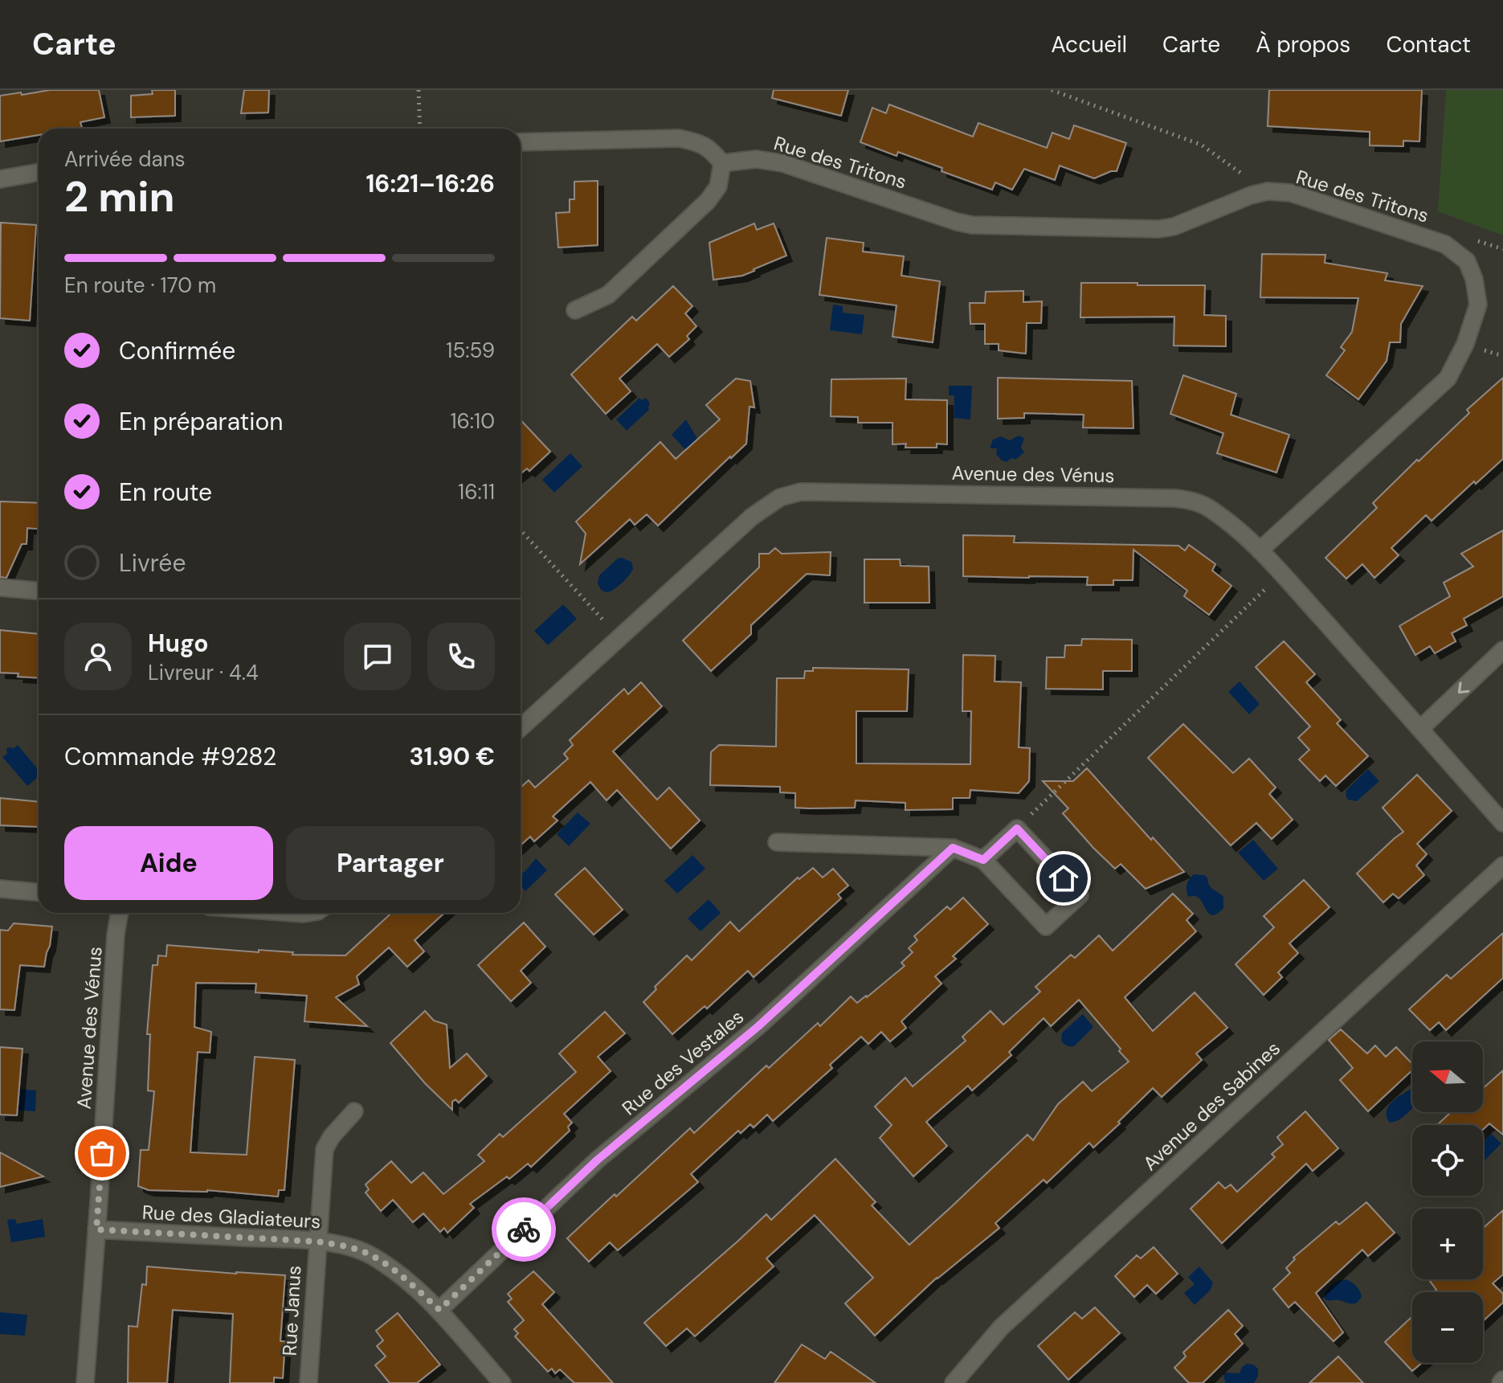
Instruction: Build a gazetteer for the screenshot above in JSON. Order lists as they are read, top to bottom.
{
  "streets": {
    "street": [
      "Rue des Tritons",
      "Avenue des Vénus",
      "Rue des Vestales",
      "Avenue des Sabines",
      "Rue des Gladiateurs",
      "Rue Janus"
    ]
  },
  "crossings": [
    ["Rue des Tritons", "Avenue des Vénus"],
    ["Avenue des Vénus", "Rue des Gladiateurs"],
    ["Rue des Vestales", "Rue des Gladiateurs"],
    ["Rue des Gladiateurs", "Rue Janus"]
  ],
  "north": "left",
  "page": {
    "header": "Carte",
    "nav": [
      "Accueil",
      "Carte",
      "À propos",
      "Contact"
    ],
    "heading": ["2 min", "Arrivée dans", "16:21–16:26"],
    "panel": [
      "Hugo",
      "Livreur · 4.4",
      "Commande #9282",
      "31.90 €"
    ],
    "bar": "En route · 170 m",
    "list": [
      ["Confirmée", "15:59"],
      ["En préparation", "16:10"],
      ["En route", "16:11"],
      "Livrée"
    ],
    "buttons": ["Aide", "Partager"],
    "map_buttons": ["+", "−"]
  }
}
